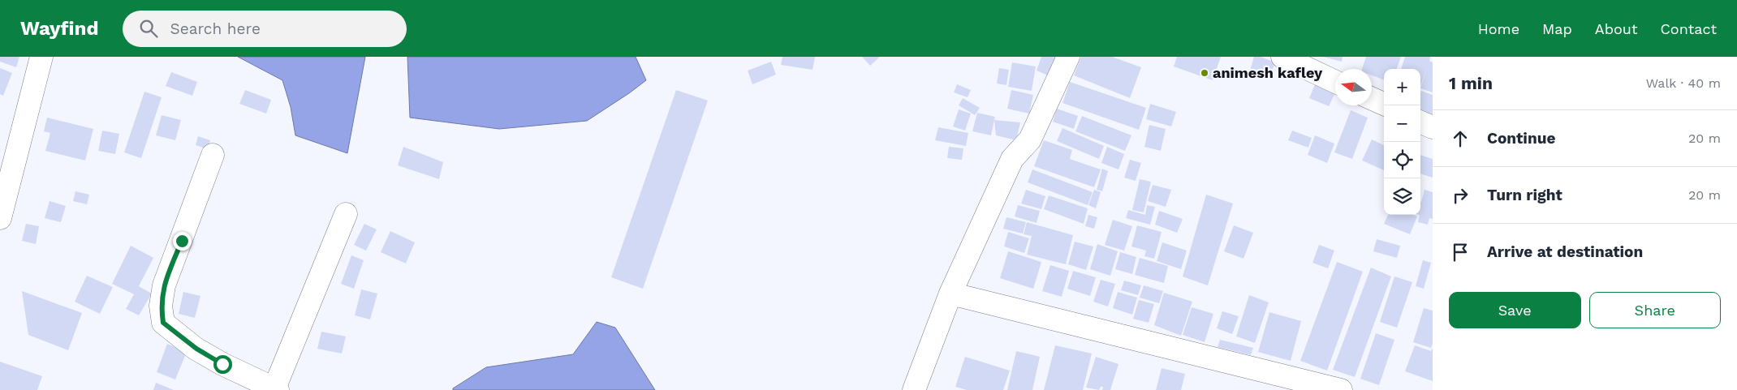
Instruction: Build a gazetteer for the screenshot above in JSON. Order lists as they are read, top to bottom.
{
  "places": ["animesh kafley"],
  "north": "left",
  "page": {
    "header": "Wayfind",
    "search": "Search here",
    "nav": [
      "Home",
      "Map",
      "About",
      "Contact"
    ],
    "heading": ["1 min", "Walk · 40 m"],
    "map_buttons": ["+", "−"],
    "list": [
      ["Continue", "20 m"],
      ["Turn right", "20 m"],
      "Arrive at destination"
    ],
    "buttons": ["Save", "Share"]
  }
}
